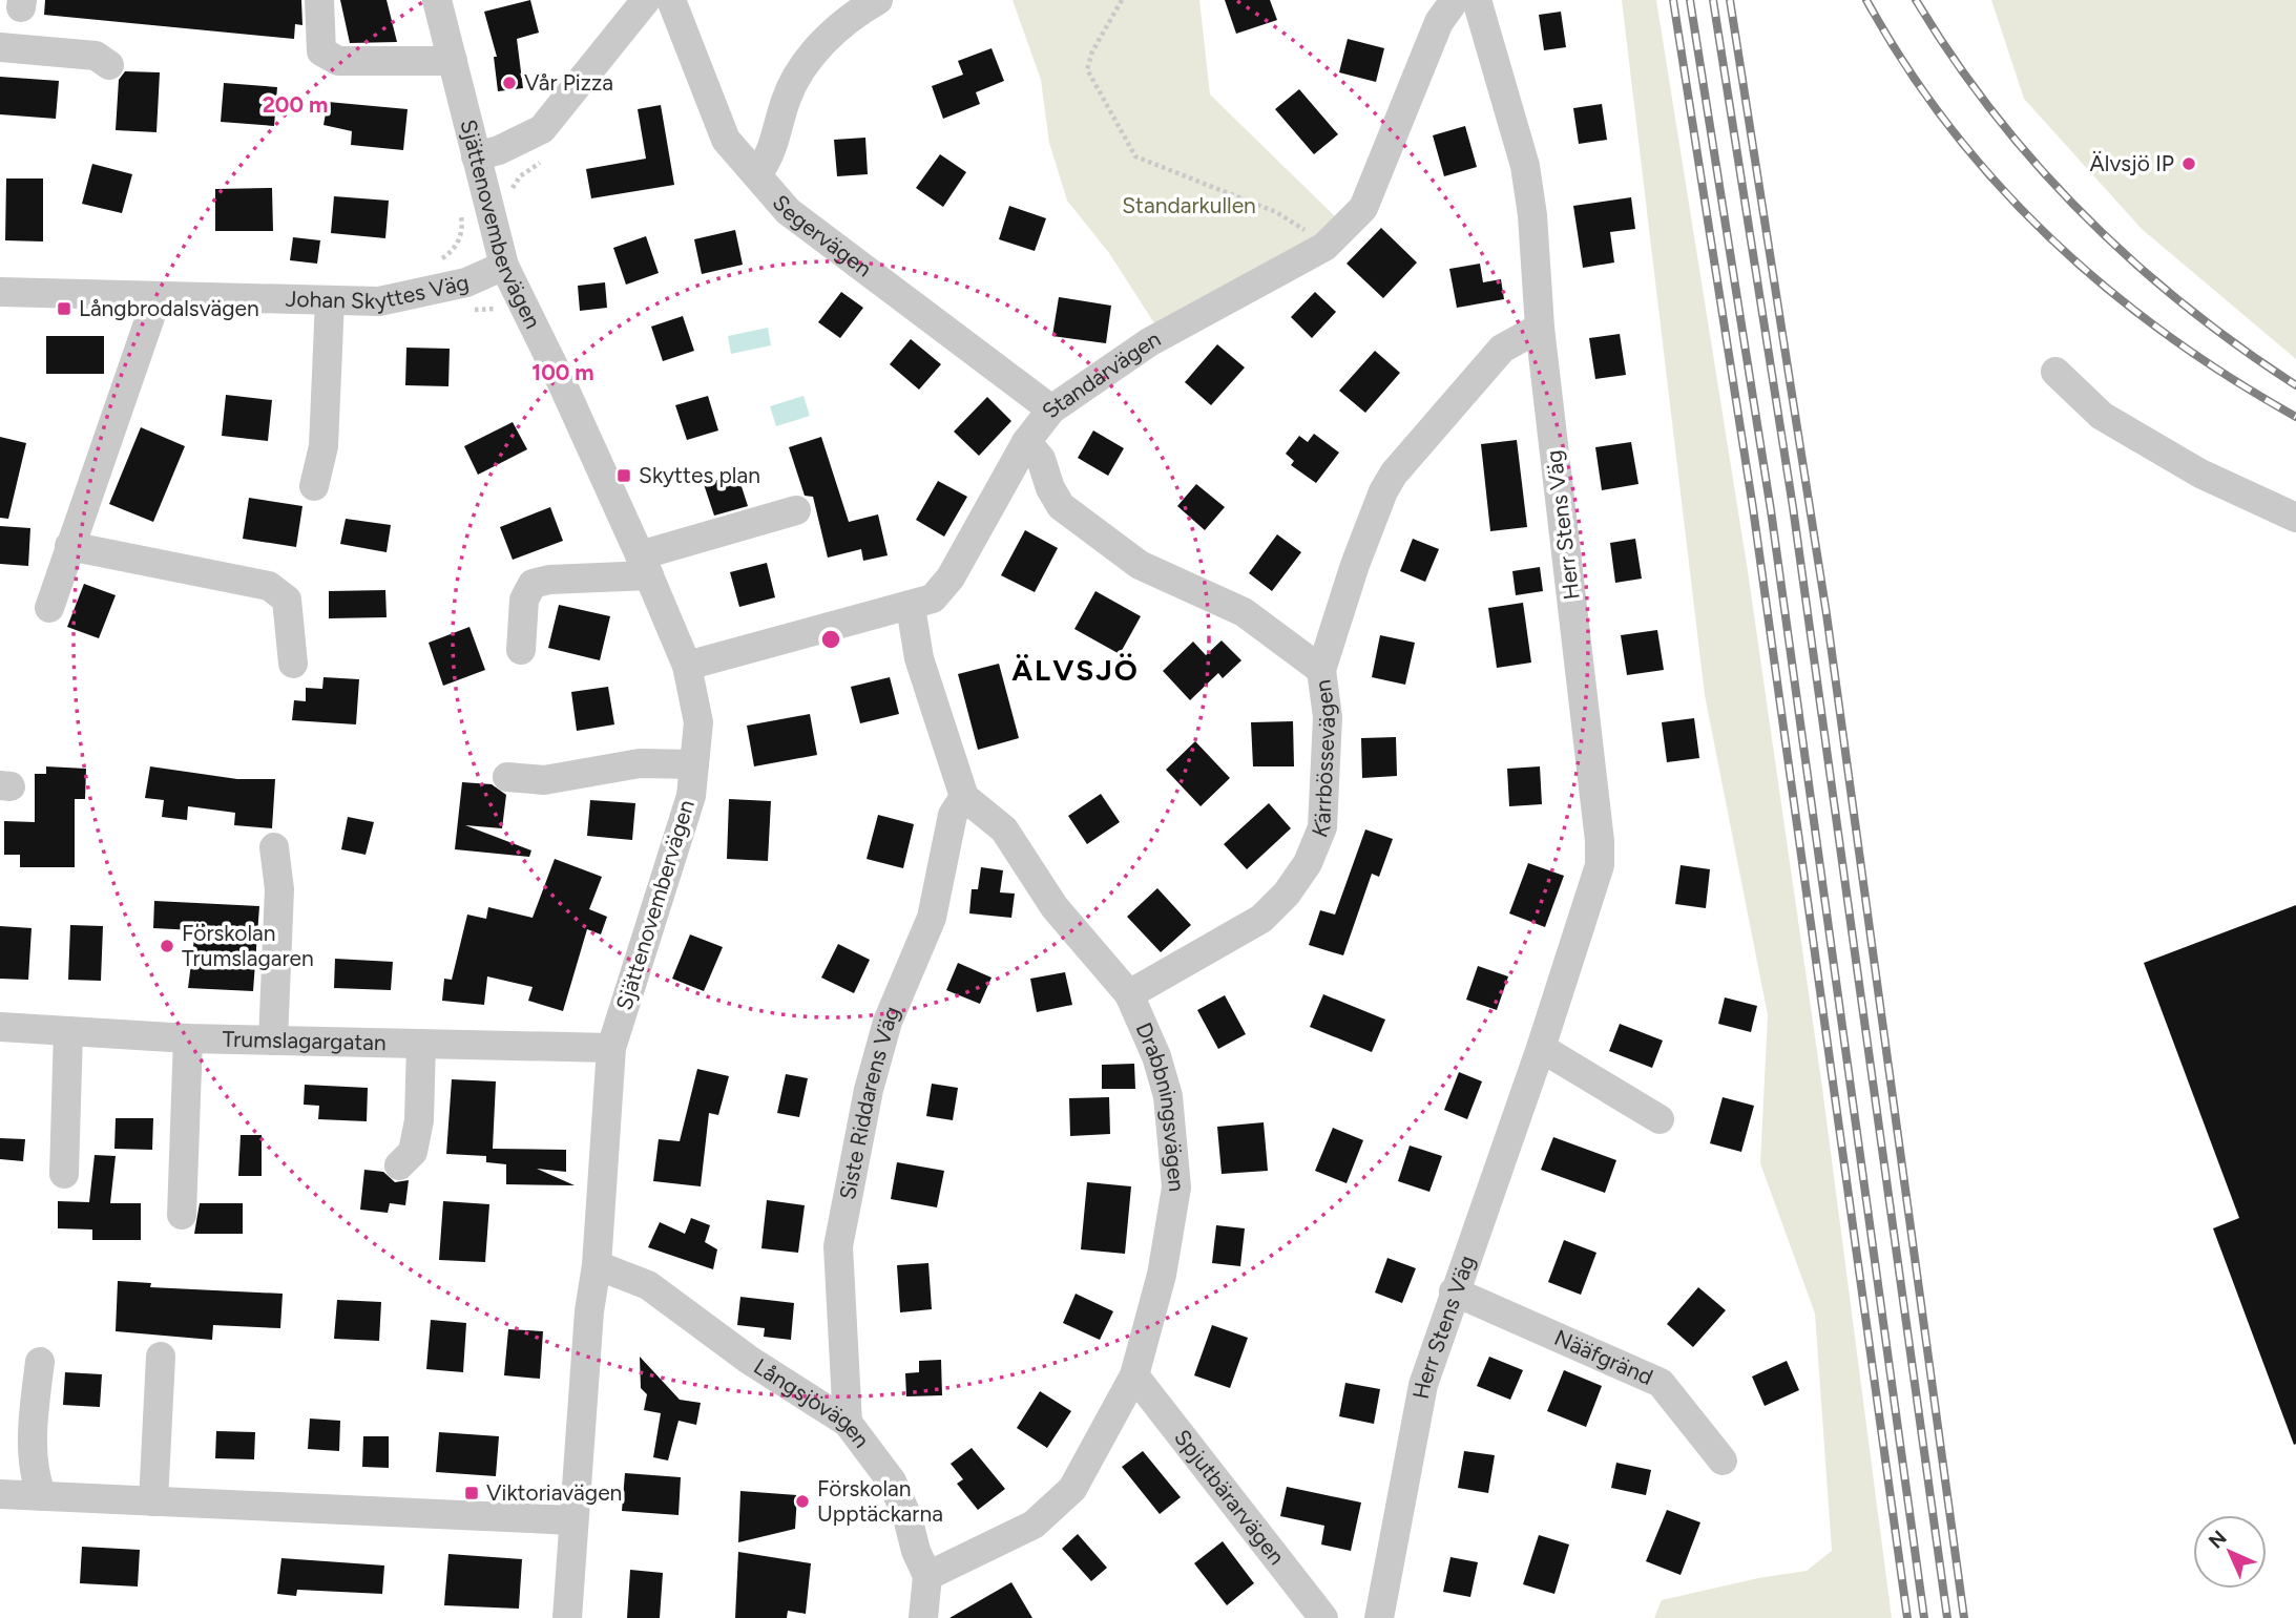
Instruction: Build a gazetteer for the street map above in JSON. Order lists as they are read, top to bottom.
{
  "streets": {
    "street": [
      "Sjättenovembervägen",
      "Segervägen",
      "Johan Skyttes Väg",
      "Standarvägen",
      "Herr Stens Väg",
      "Kärrbössevägen",
      "Trumslagargatan",
      "Siste Riddarens Väg",
      "Drabbningsvägen",
      "Nääfgränd",
      "Långsjövägen",
      "Spjutbärarvägen"
    ]
  },
  "crossings": [
    ["Sjättenovembervägen", "Johan Skyttes Väg"],
    ["Sjättenovembervägen", "Standarvägen"],
    ["Sjättenovembervägen", "Trumslagargatan"],
    ["Sjättenovembervägen", "Långsjövägen"],
    ["Segervägen", "Standarvägen"],
    ["Herr Stens Väg", "Kärrbössevägen"],
    ["Herr Stens Väg", "Nääfgränd"],
    ["Kärrbössevägen", "Drabbningsvägen"],
    ["Siste Riddarens Väg", "Drabbningsvägen"],
    ["Siste Riddarens Väg", "Långsjövägen"],
    ["Drabbningsvägen", "Långsjövägen"],
    ["Drabbningsvägen", "Spjutbärarvägen"]
  ],
  "districts": ["ÄLVSJÖ"],
  "parks": ["Standarkullen"],
  "places": {
    "other": [
      "Vår Pizza",
      "Älvsjö IP",
      "Förskolan Trumslagaren",
      "Förskolan Upptäckarna"
    ],
    "transit": ["Långbrodalsvägen", "Skyttes plan", "Viktoriavägen"]
  },
  "north": "top left",
  "rings": ["200 m", "100 m"]
}
